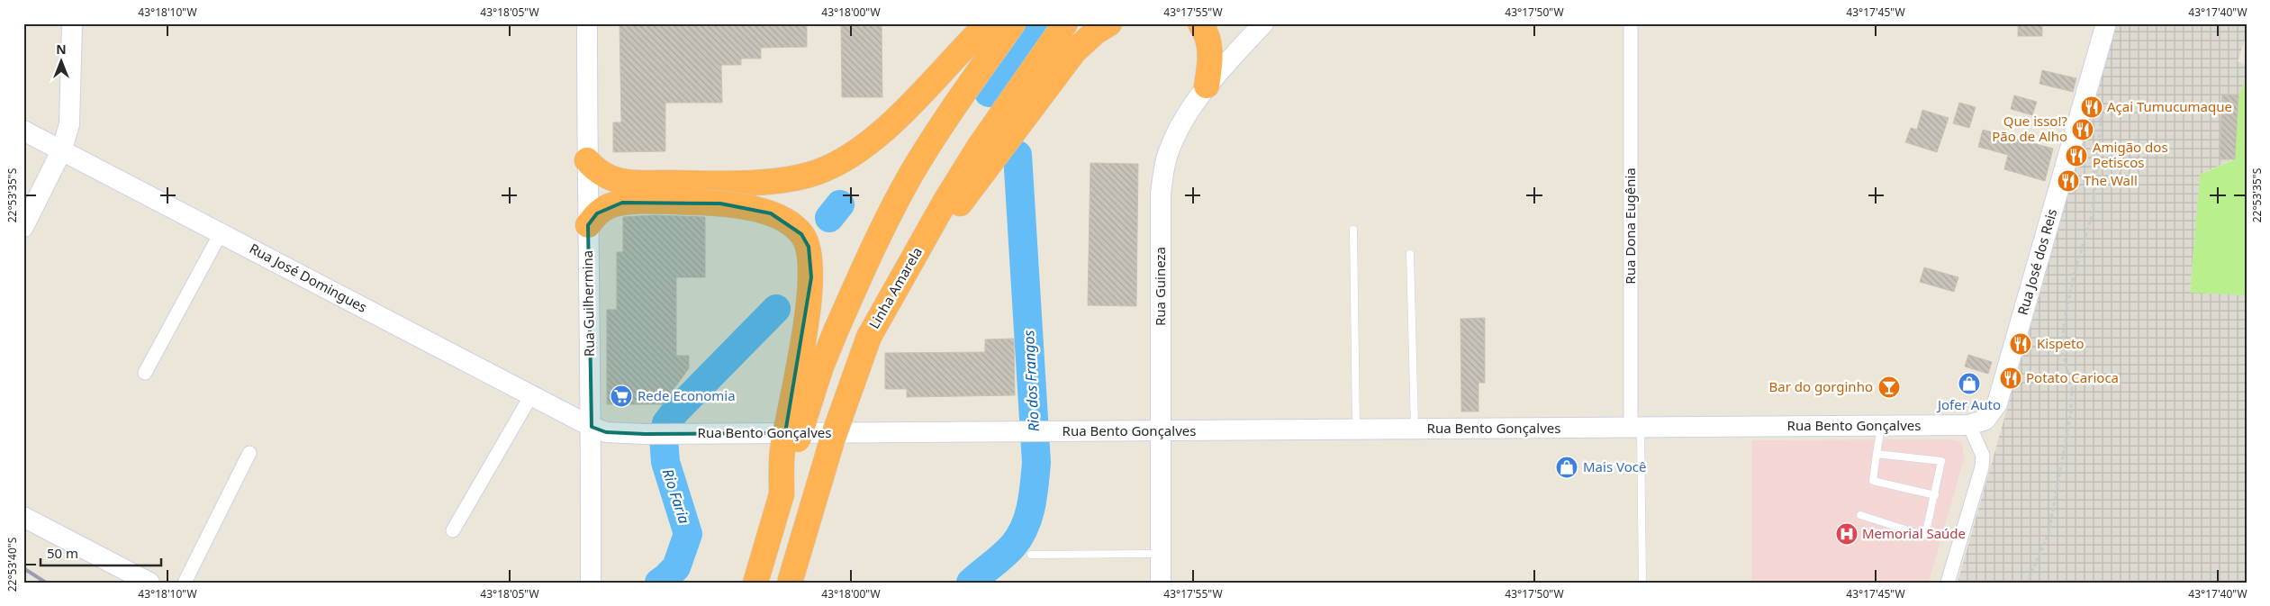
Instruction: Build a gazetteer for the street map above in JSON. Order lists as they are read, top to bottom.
{
  "streets": {
    "highway": ["Linha Amarela"],
    "street": [
      "Rua Dona Eugênia",
      "Rua José dos Reis",
      "Rua José Domingues",
      "Rua Guineza",
      "Rua Guilhermina",
      "Rua Bento Gonçalves"
    ]
  },
  "crossings": [
    ["Rua Dona Eugênia", "Rua Bento Gonçalves"],
    ["Rua José dos Reis", "Rua Bento Gonçalves"],
    ["Rua José Domingues", "Rua Guilhermina"],
    ["Rua José Domingues", "Rua Bento Gonçalves"],
    ["Rua Guineza", "Rua Bento Gonçalves"],
    ["Rua Guilhermina", "Rua Bento Gonçalves"]
  ],
  "water": ["Rio dos Frangos", "Rio Faria"],
  "places": {
    "restaurant": [
      "Açai Tumucumaque",
      "Que isso!? Pão de Alho",
      "Amigão dos Petiscos",
      "The Wall",
      "Kispeto",
      "Potato Carioca"
    ],
    "shop": ["Jofer Auto", "Mais Você"],
    "bar": ["Bar do gorginho"],
    "supermarket": ["Rede Economia"],
    "hospital": ["Memorial Saúde"]
  },
  "scale_bar": "50 m",
  "north": "top",
  "coordinates": [
    "43°18'10\"W",
    "43°18'05\"W",
    "43°18'00\"W",
    "43°17'55\"W",
    "43°17'50\"W",
    "43°17'45\"W",
    "43°17'40\"W",
    "22°53'35\"S",
    "22°53'40\"S"
  ]
}
